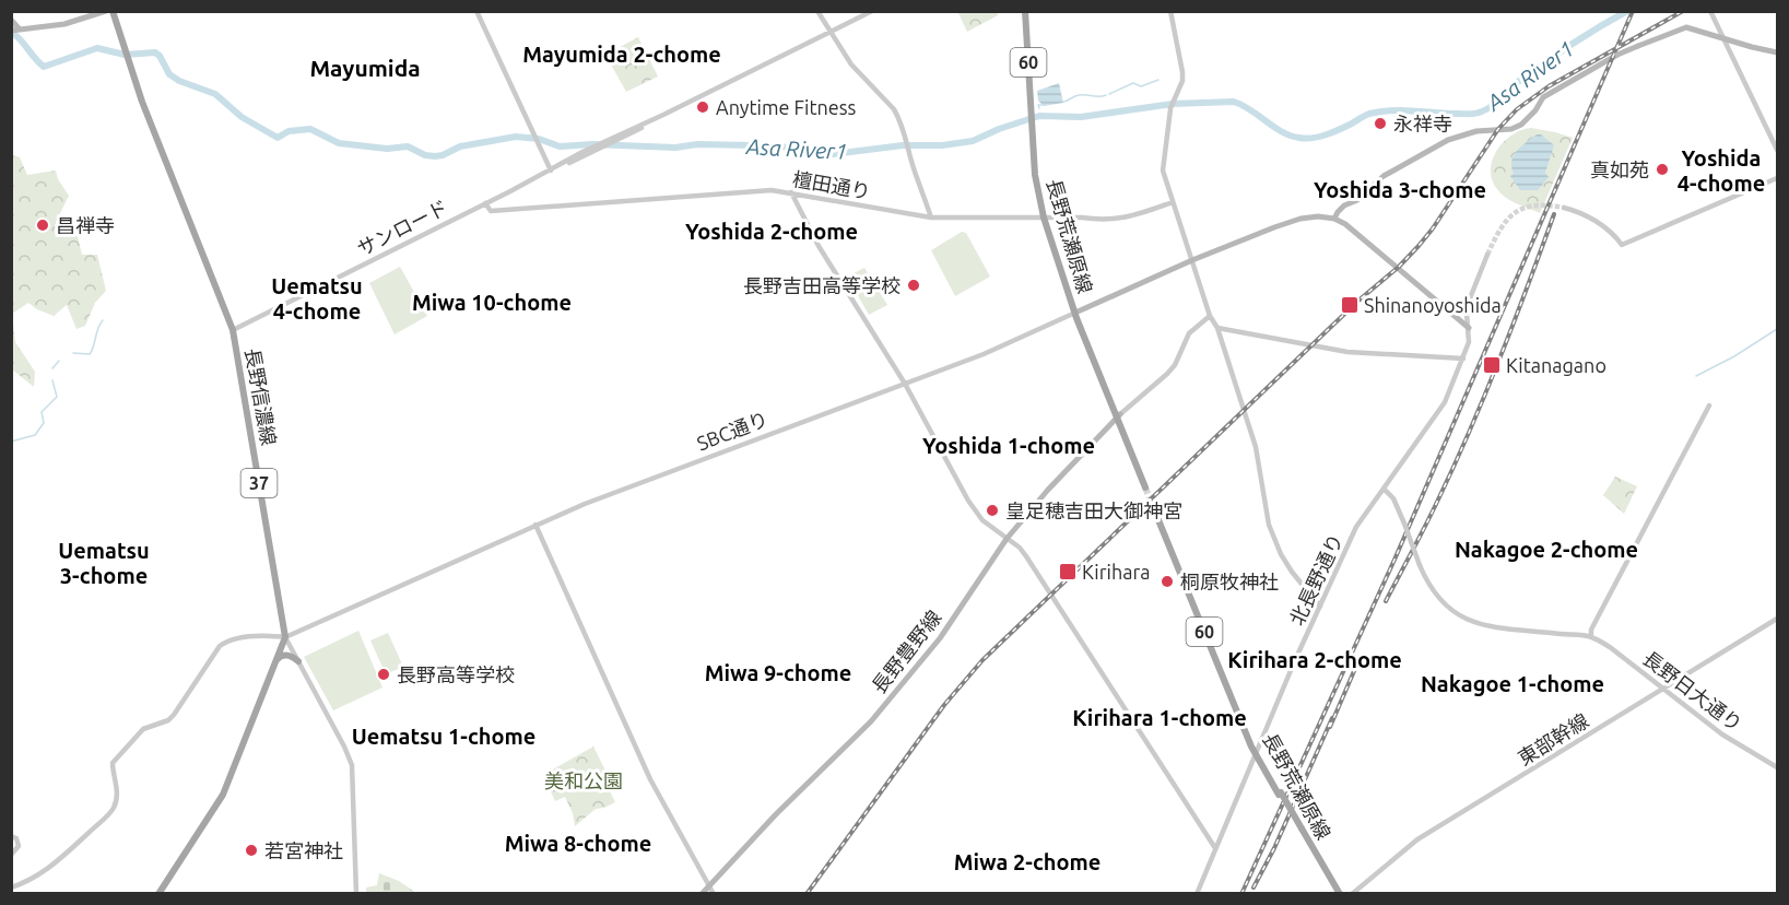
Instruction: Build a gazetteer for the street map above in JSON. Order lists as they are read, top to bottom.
{
  "streets": {
    "main road": [
      "60",
      "長野荒瀬原線",
      "長野信濃線",
      "SBC通り",
      "37",
      "長野豊野線"
    ],
    "street": [
      "檀田通り",
      "サンロード",
      "北長野通り",
      "長野日大通り",
      "東部幹線"
    ]
  },
  "crossings": [
    ["檀田通り", "サンロード"],
    ["檀田通り", "長野荒瀬原線"],
    ["サンロード", "長野信濃線"],
    ["長野荒瀬原線", "SBC通り"],
    ["長野荒瀬原線", "北長野通り"],
    ["長野荒瀬原線", "長野豊野線"],
    ["長野信濃線", "SBC通り"],
    ["長野日大通り", "東部幹線"]
  ],
  "districts": [
    "Mayumida 2-chome",
    "Mayumida",
    "Yoshida 4-chome",
    "Yoshida 3-chome",
    "Yoshida 2-chome",
    "Uematsu 4-chome",
    "Miwa 10-chome",
    "Yoshida 1-chome",
    "Nakagoe 2-chome",
    "Uematsu 3-chome",
    "Kirihara 2-chome",
    "Miwa 9-chome",
    "Nakagoe 1-chome",
    "Kirihara 1-chome",
    "Uematsu 1-chome",
    "Miwa 8-chome",
    "Miwa 2-chome"
  ],
  "water": ["Asa River1"],
  "parks": ["美和公園"],
  "places": {
    "other": [
      "Anytime Fitness",
      "永祥寺",
      "真如苑",
      "昌禅寺",
      "長野吉田高等学校",
      "皇足穂吉田大御神宮",
      "桐原牧神社",
      "長野高等学校",
      "若宮神社"
    ],
    "transit": ["Shinanoyoshida", "Kitanagano", "Kirihara"]
  }
}
